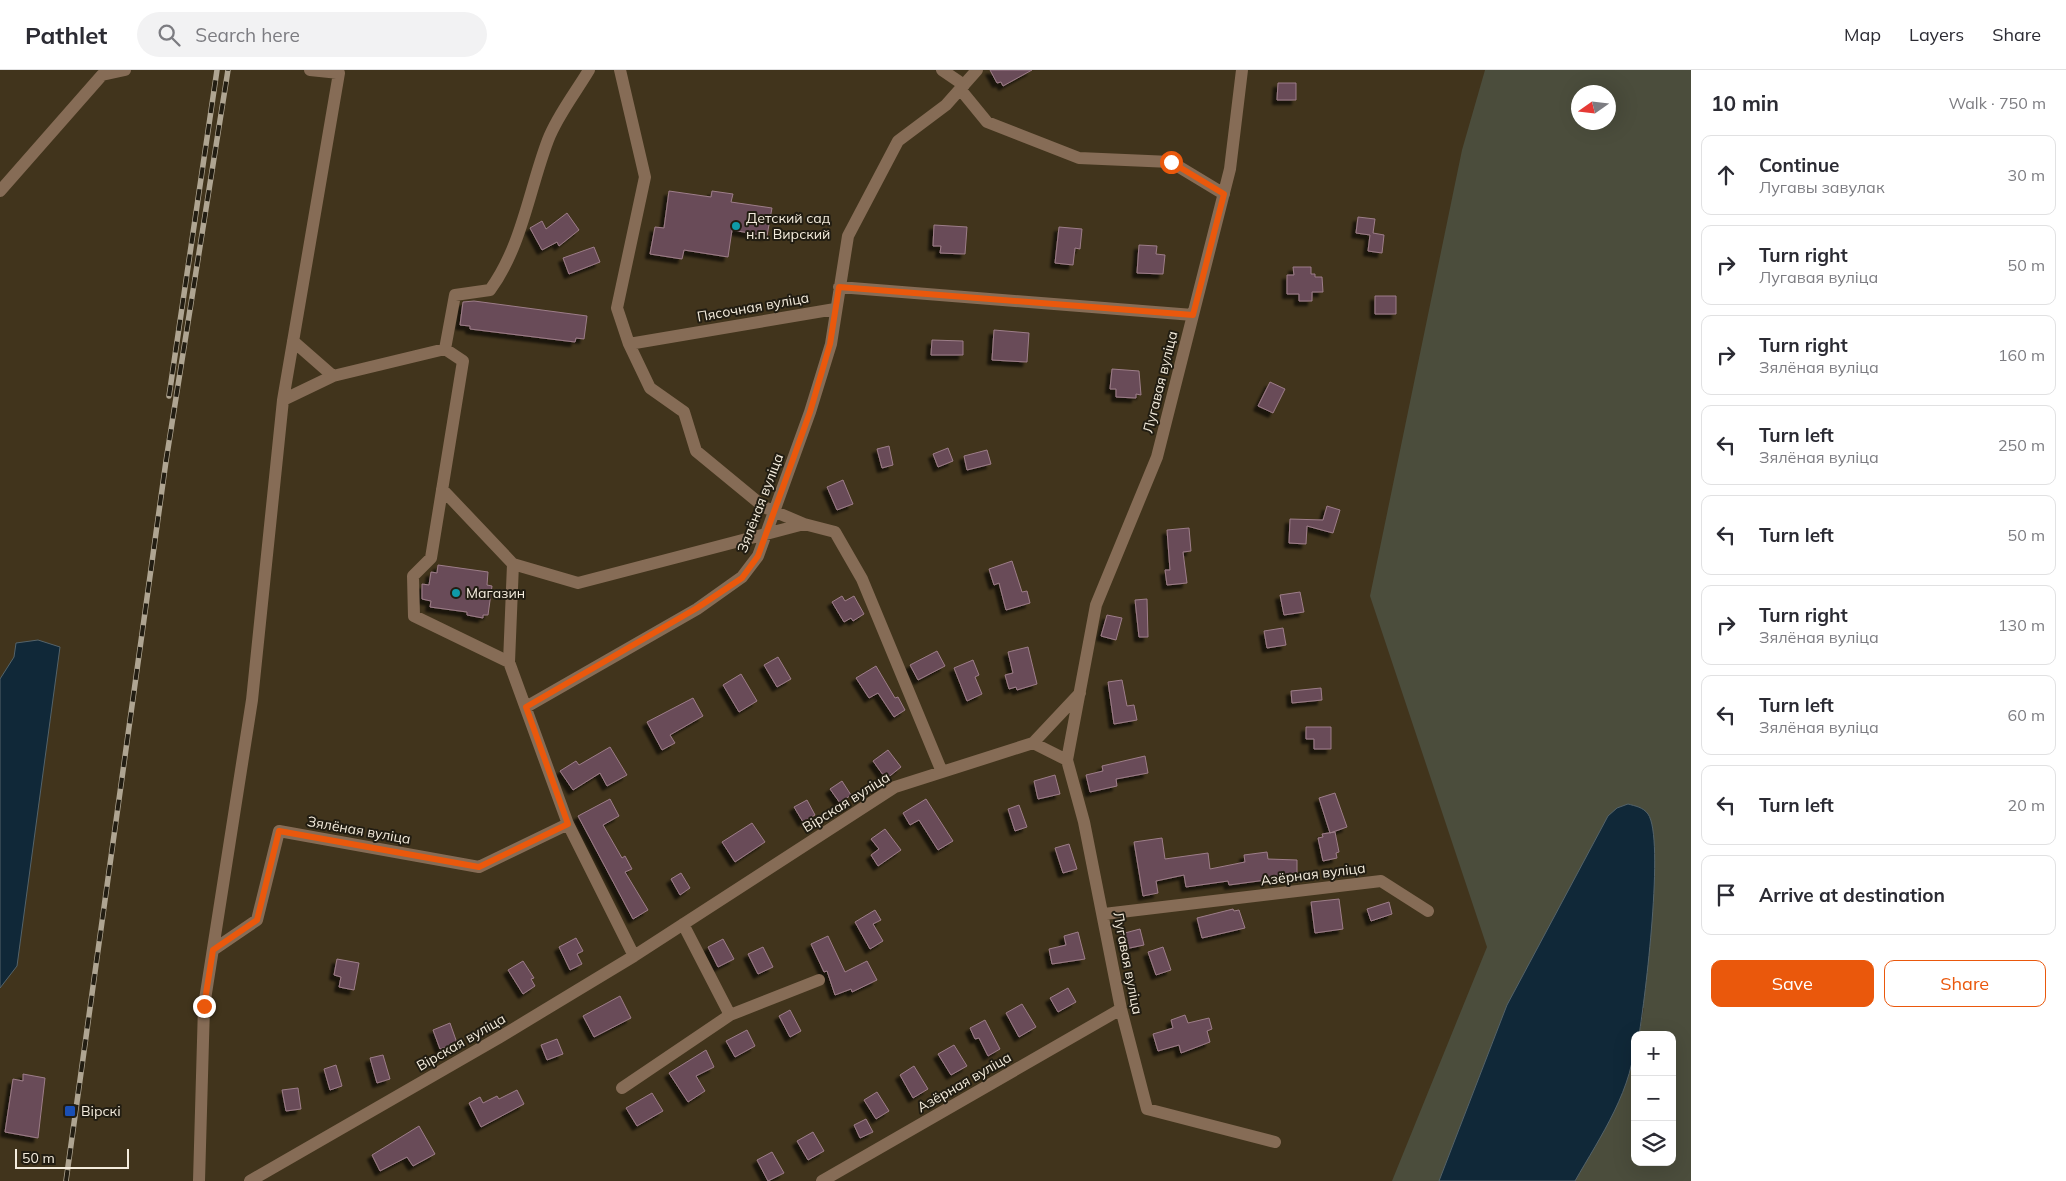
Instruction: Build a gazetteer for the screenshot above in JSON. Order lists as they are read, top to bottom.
{
  "streets": {
    "street": [
      "Пясочная вуліца",
      "Лугавая вуліца",
      "Зялёная вуліца",
      "Вірская вуліца",
      "Азёрная вуліца"
    ]
  },
  "crossings": [
    ["Пясочная вуліца", "Зялёная вуліца"],
    ["Лугавая вуліца", "Азёрная вуліца"]
  ],
  "places": {
    "other": ["Детский сад н.п. Вирский", "Магазин"],
    "transit": ["Вірскі"]
  },
  "scale_bar": "50 m",
  "north": "left",
  "page": {
    "header": "Pathlet",
    "search": "Search here",
    "nav": ["Map", "Layers", "Share"],
    "heading": ["10 min", "Walk · 750 m"],
    "list": [
      ["Continue", "Лугавы завулак", "30 m"],
      ["Turn right", "Лугавая вуліца", "50 m"],
      ["Turn right", "Зялёная вуліца", "160 m"],
      ["Turn left", "Зялёная вуліца", "250 m"],
      ["Turn left", "50 m"],
      ["Turn right", "Зялёная вуліца", "130 m"],
      ["Turn left", "Зялёная вуліца", "60 m"],
      ["Turn left", "20 m"],
      "Arrive at destination"
    ],
    "buttons": ["Save", "Share"],
    "map_buttons": ["+", "−"],
    "scale": "50 m"
  }
}
